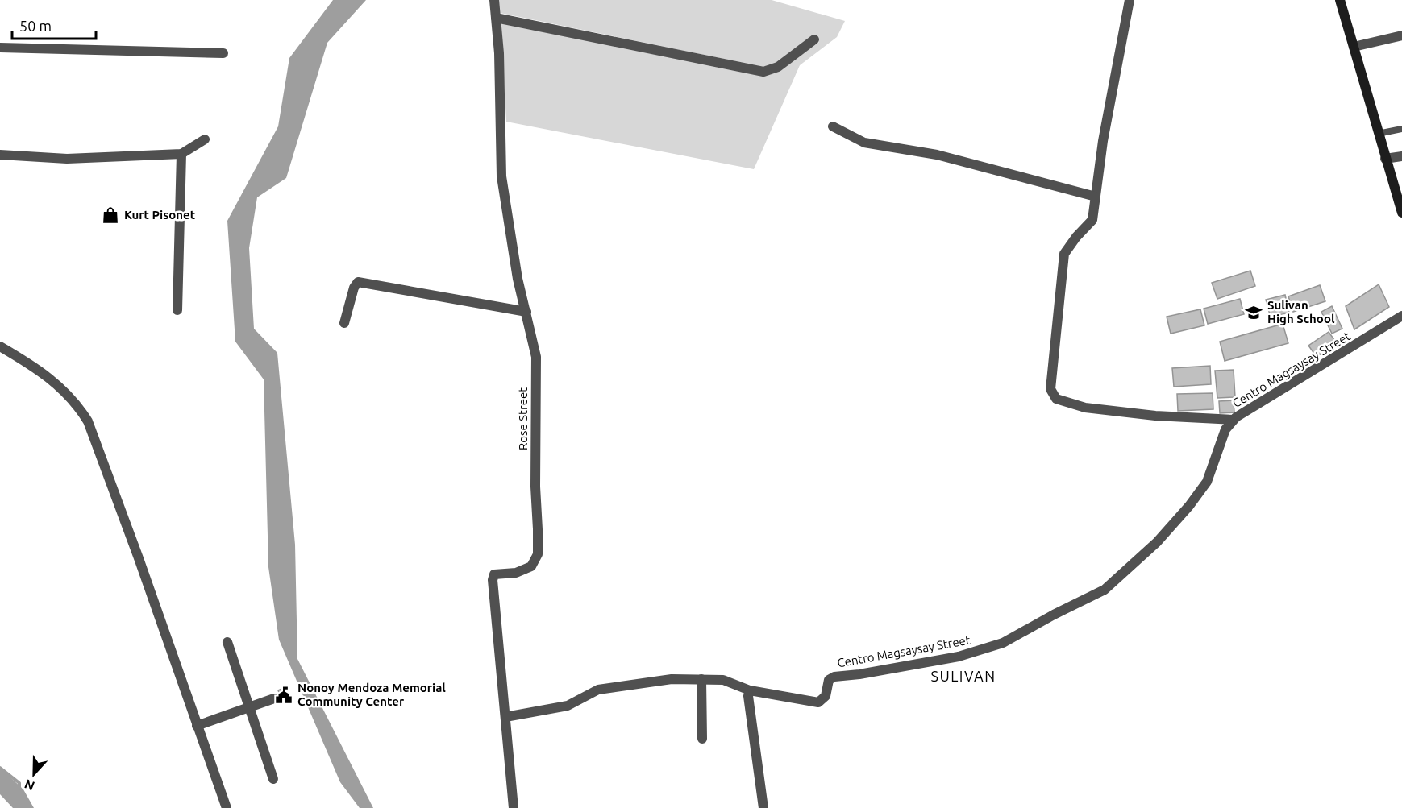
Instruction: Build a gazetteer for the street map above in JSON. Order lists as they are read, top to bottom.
{
  "streets": {
    "street": ["Centro Magsaysay Street", "Rose Street"]
  },
  "crossings": [
    ["Centro Magsaysay Street", "Rose Street"]
  ],
  "districts": ["SULIVAN"],
  "places": {
    "shop": ["Kurt Pisonet"],
    "school or university": ["Sulivan High School"],
    "public building": ["Nonoy Mendoza Memorial Community Center"]
  },
  "scale_bar": "50 m",
  "north": "bottom"
}
